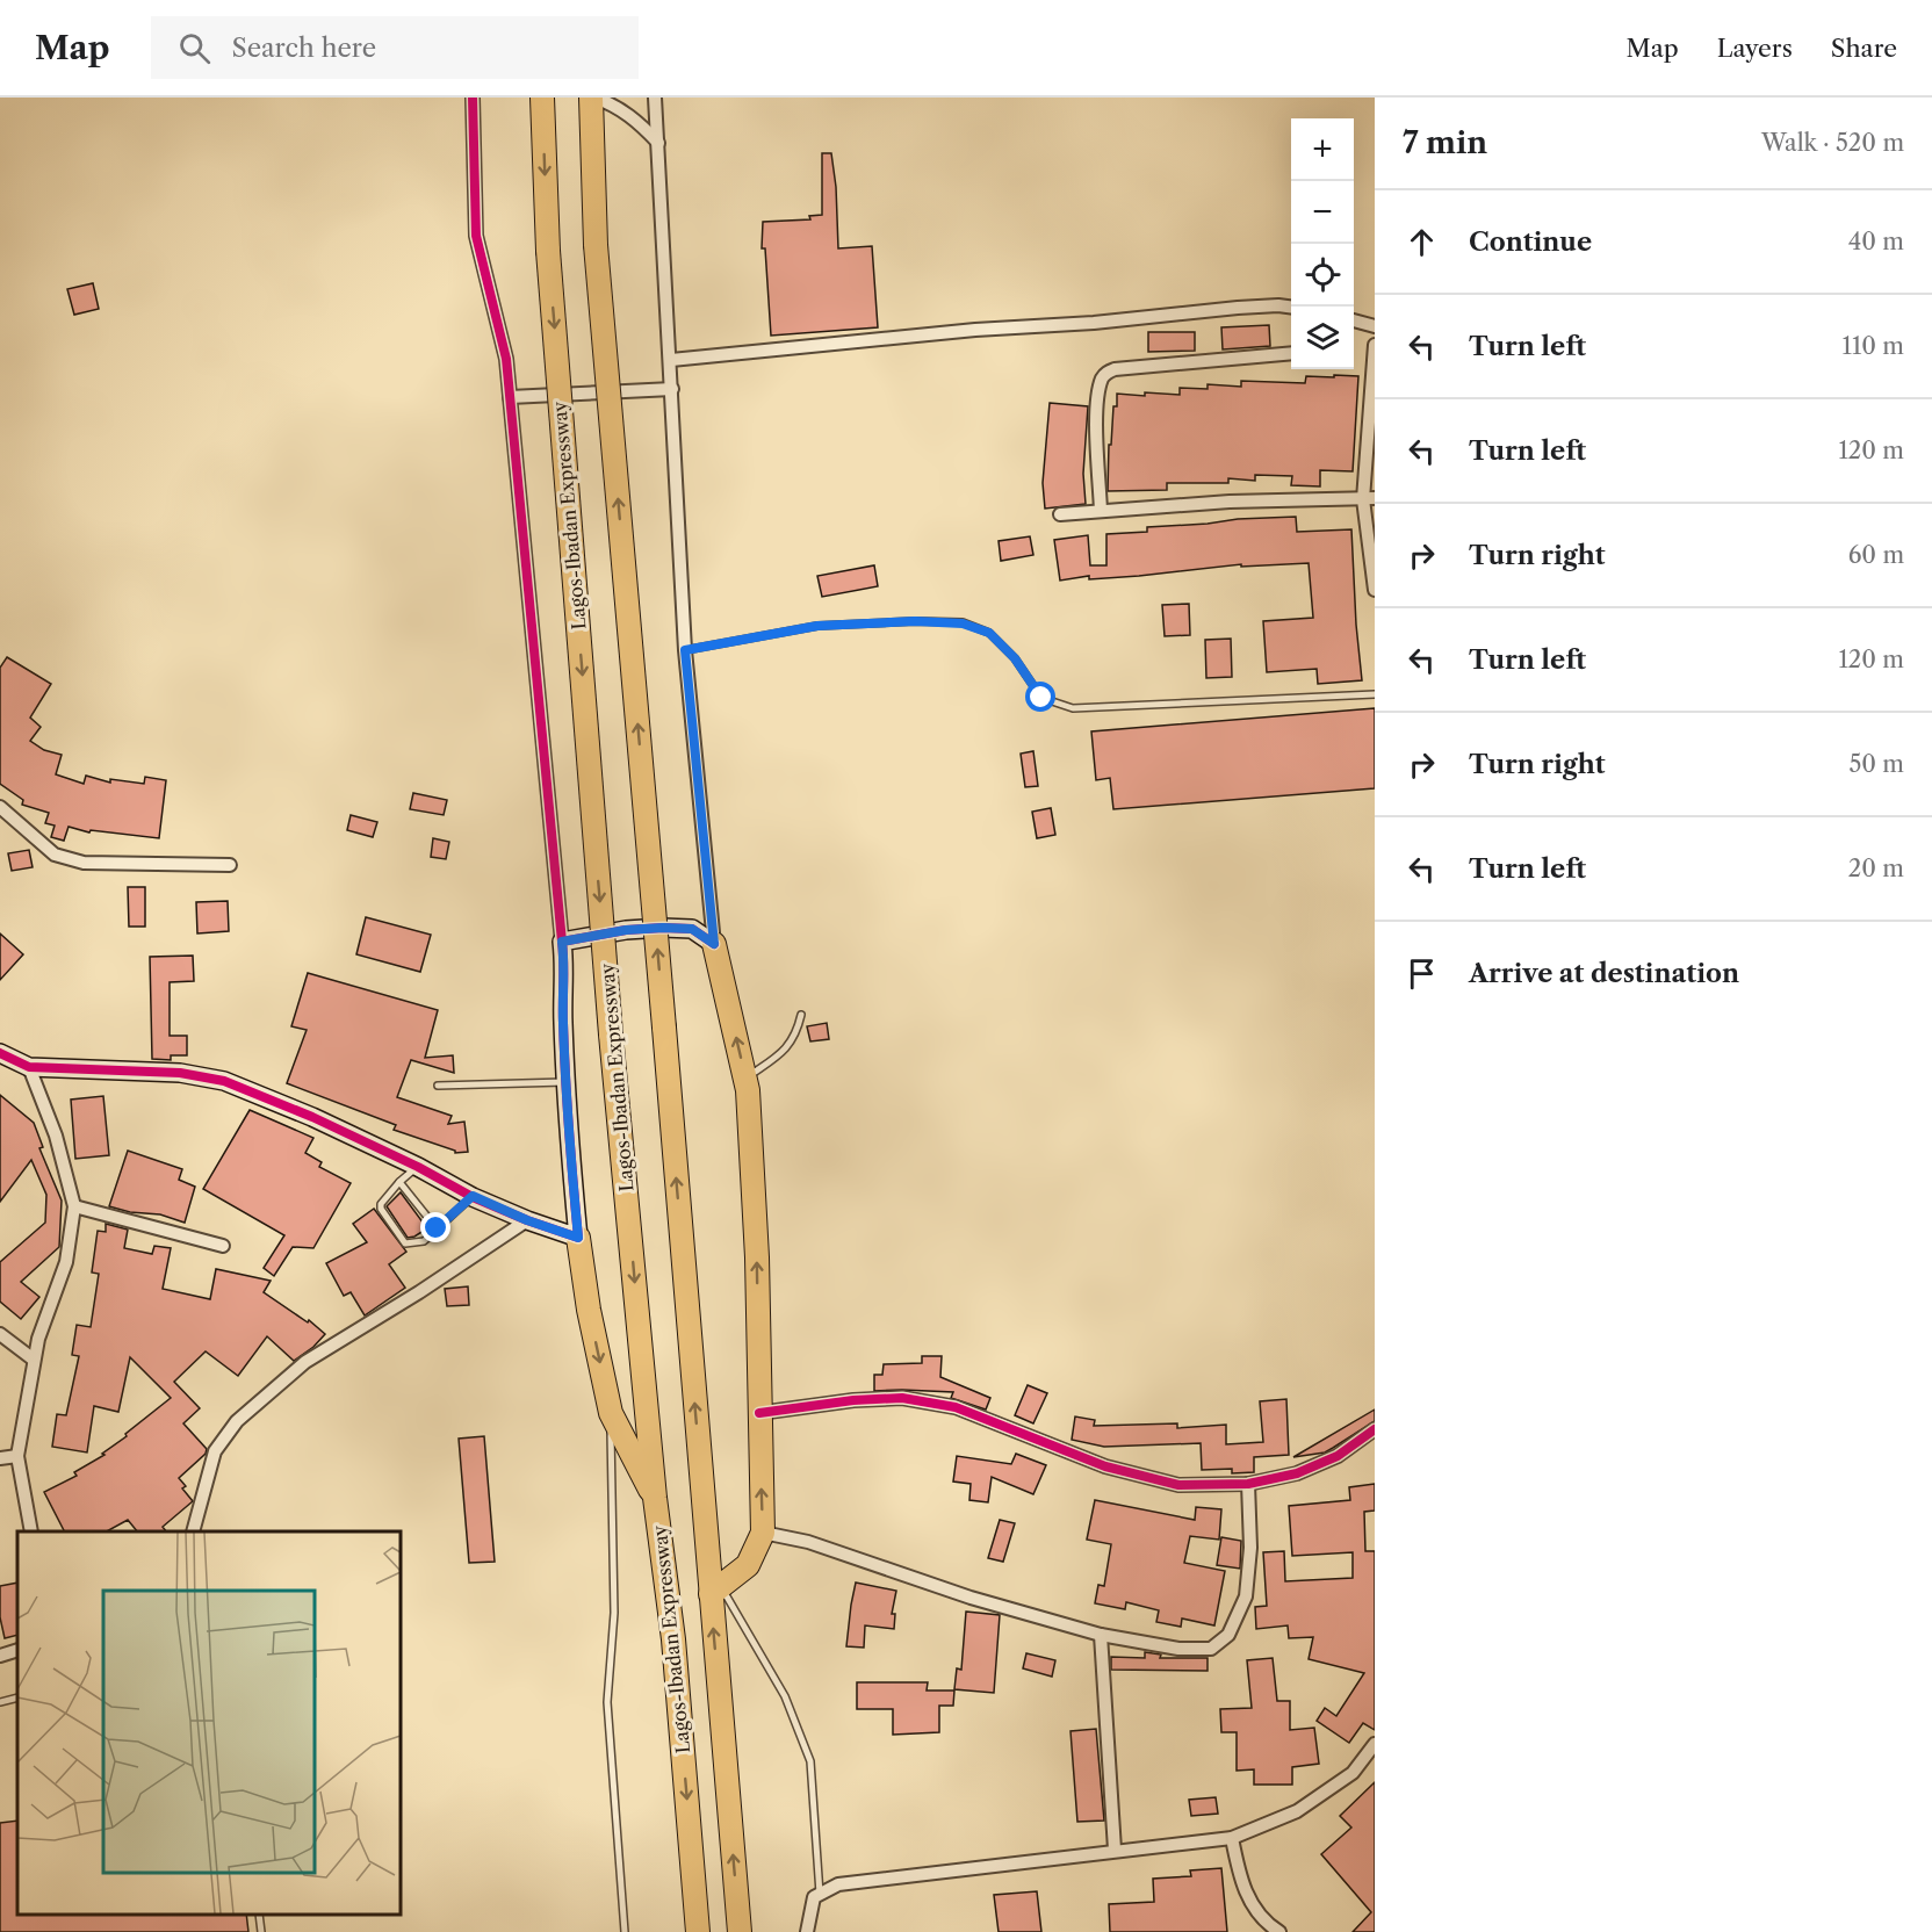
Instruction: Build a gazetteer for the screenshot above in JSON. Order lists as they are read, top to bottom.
{
  "streets": {
    "highway": ["Lagos-Ibadan Expressway"]
  },
  "page": {
    "header": "Map",
    "search": "Search here",
    "nav": ["Map", "Layers", "Share"],
    "heading": ["7 min", "Walk · 520 m"],
    "map_buttons": ["+", "−"],
    "list": [
      ["Continue", "40 m"],
      ["Turn left", "110 m"],
      ["Turn left", "120 m"],
      ["Turn right", "60 m"],
      ["Turn left", "120 m"],
      ["Turn right", "50 m"],
      ["Turn left", "20 m"],
      "Arrive at destination"
    ]
  }
}
